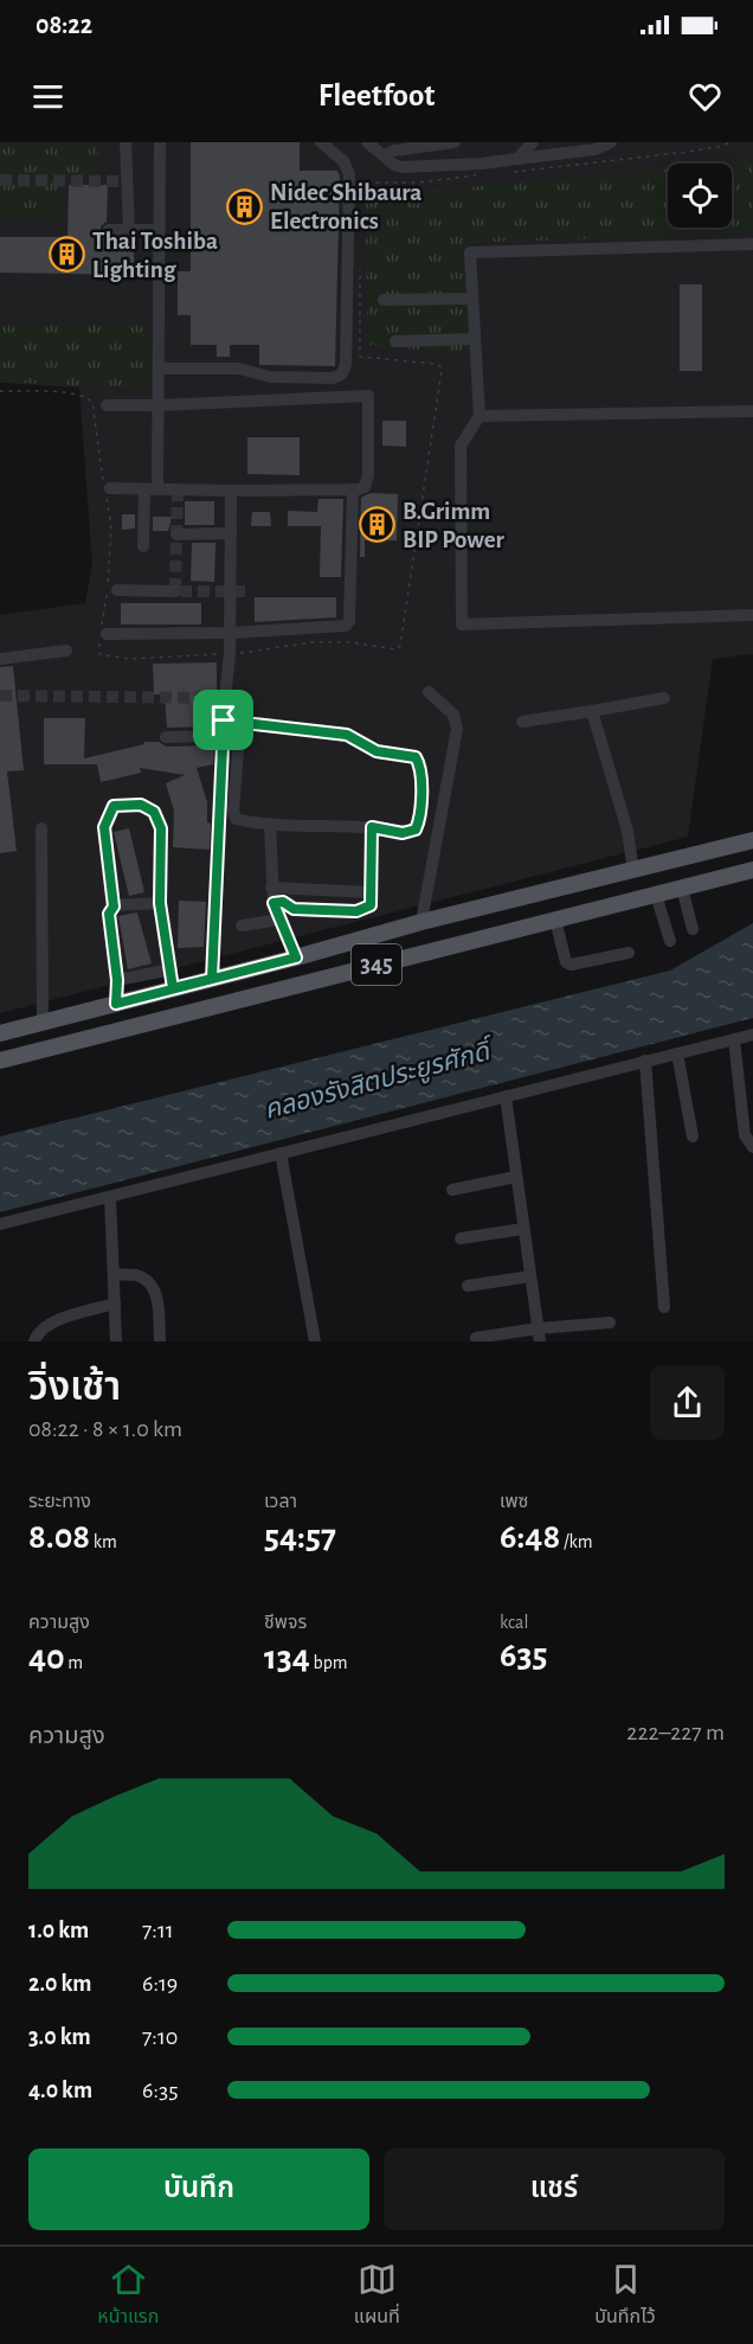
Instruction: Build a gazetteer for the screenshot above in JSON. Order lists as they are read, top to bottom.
{
  "streets": {
    "main road": ["345"]
  },
  "water": ["คลองรังสิตประยูรศักดิ์"],
  "places": {
    "building": ["Nidec Shibaura Electronics", "Thai Toshiba Lighting", "B.Grimm BIP Power"]
  },
  "page": {
    "status": "08:22",
    "header": "Fleetfoot",
    "heading": ["วิ่งเช้า", "08:22 · 8 × 1.0 km"],
    "stats": [
      ["ระยะทาง", "8.08 km"],
      ["เวลา", "54:57"],
      ["เพซ", "6:48 /km"],
      ["ความสูง", "40 m"],
      ["ชีพจร", "134 bpm"],
      ["kcal", "635"]
    ],
    "chart": ["ความสูง", "222–227 m"],
    "list": [
      {
        "name": "1.0 km",
        "note": "7:11"
      },
      {
        "name": "2.0 km",
        "note": "6:19"
      },
      {
        "name": "3.0 km",
        "note": "7:10"
      },
      {
        "name": "4.0 km",
        "note": "6:35"
      }
    ],
    "buttons": ["บันทึก", "แชร์"],
    "tabs": ["หน้าแรก", "แผนที่", "บันทึกไว้"]
  }
}
